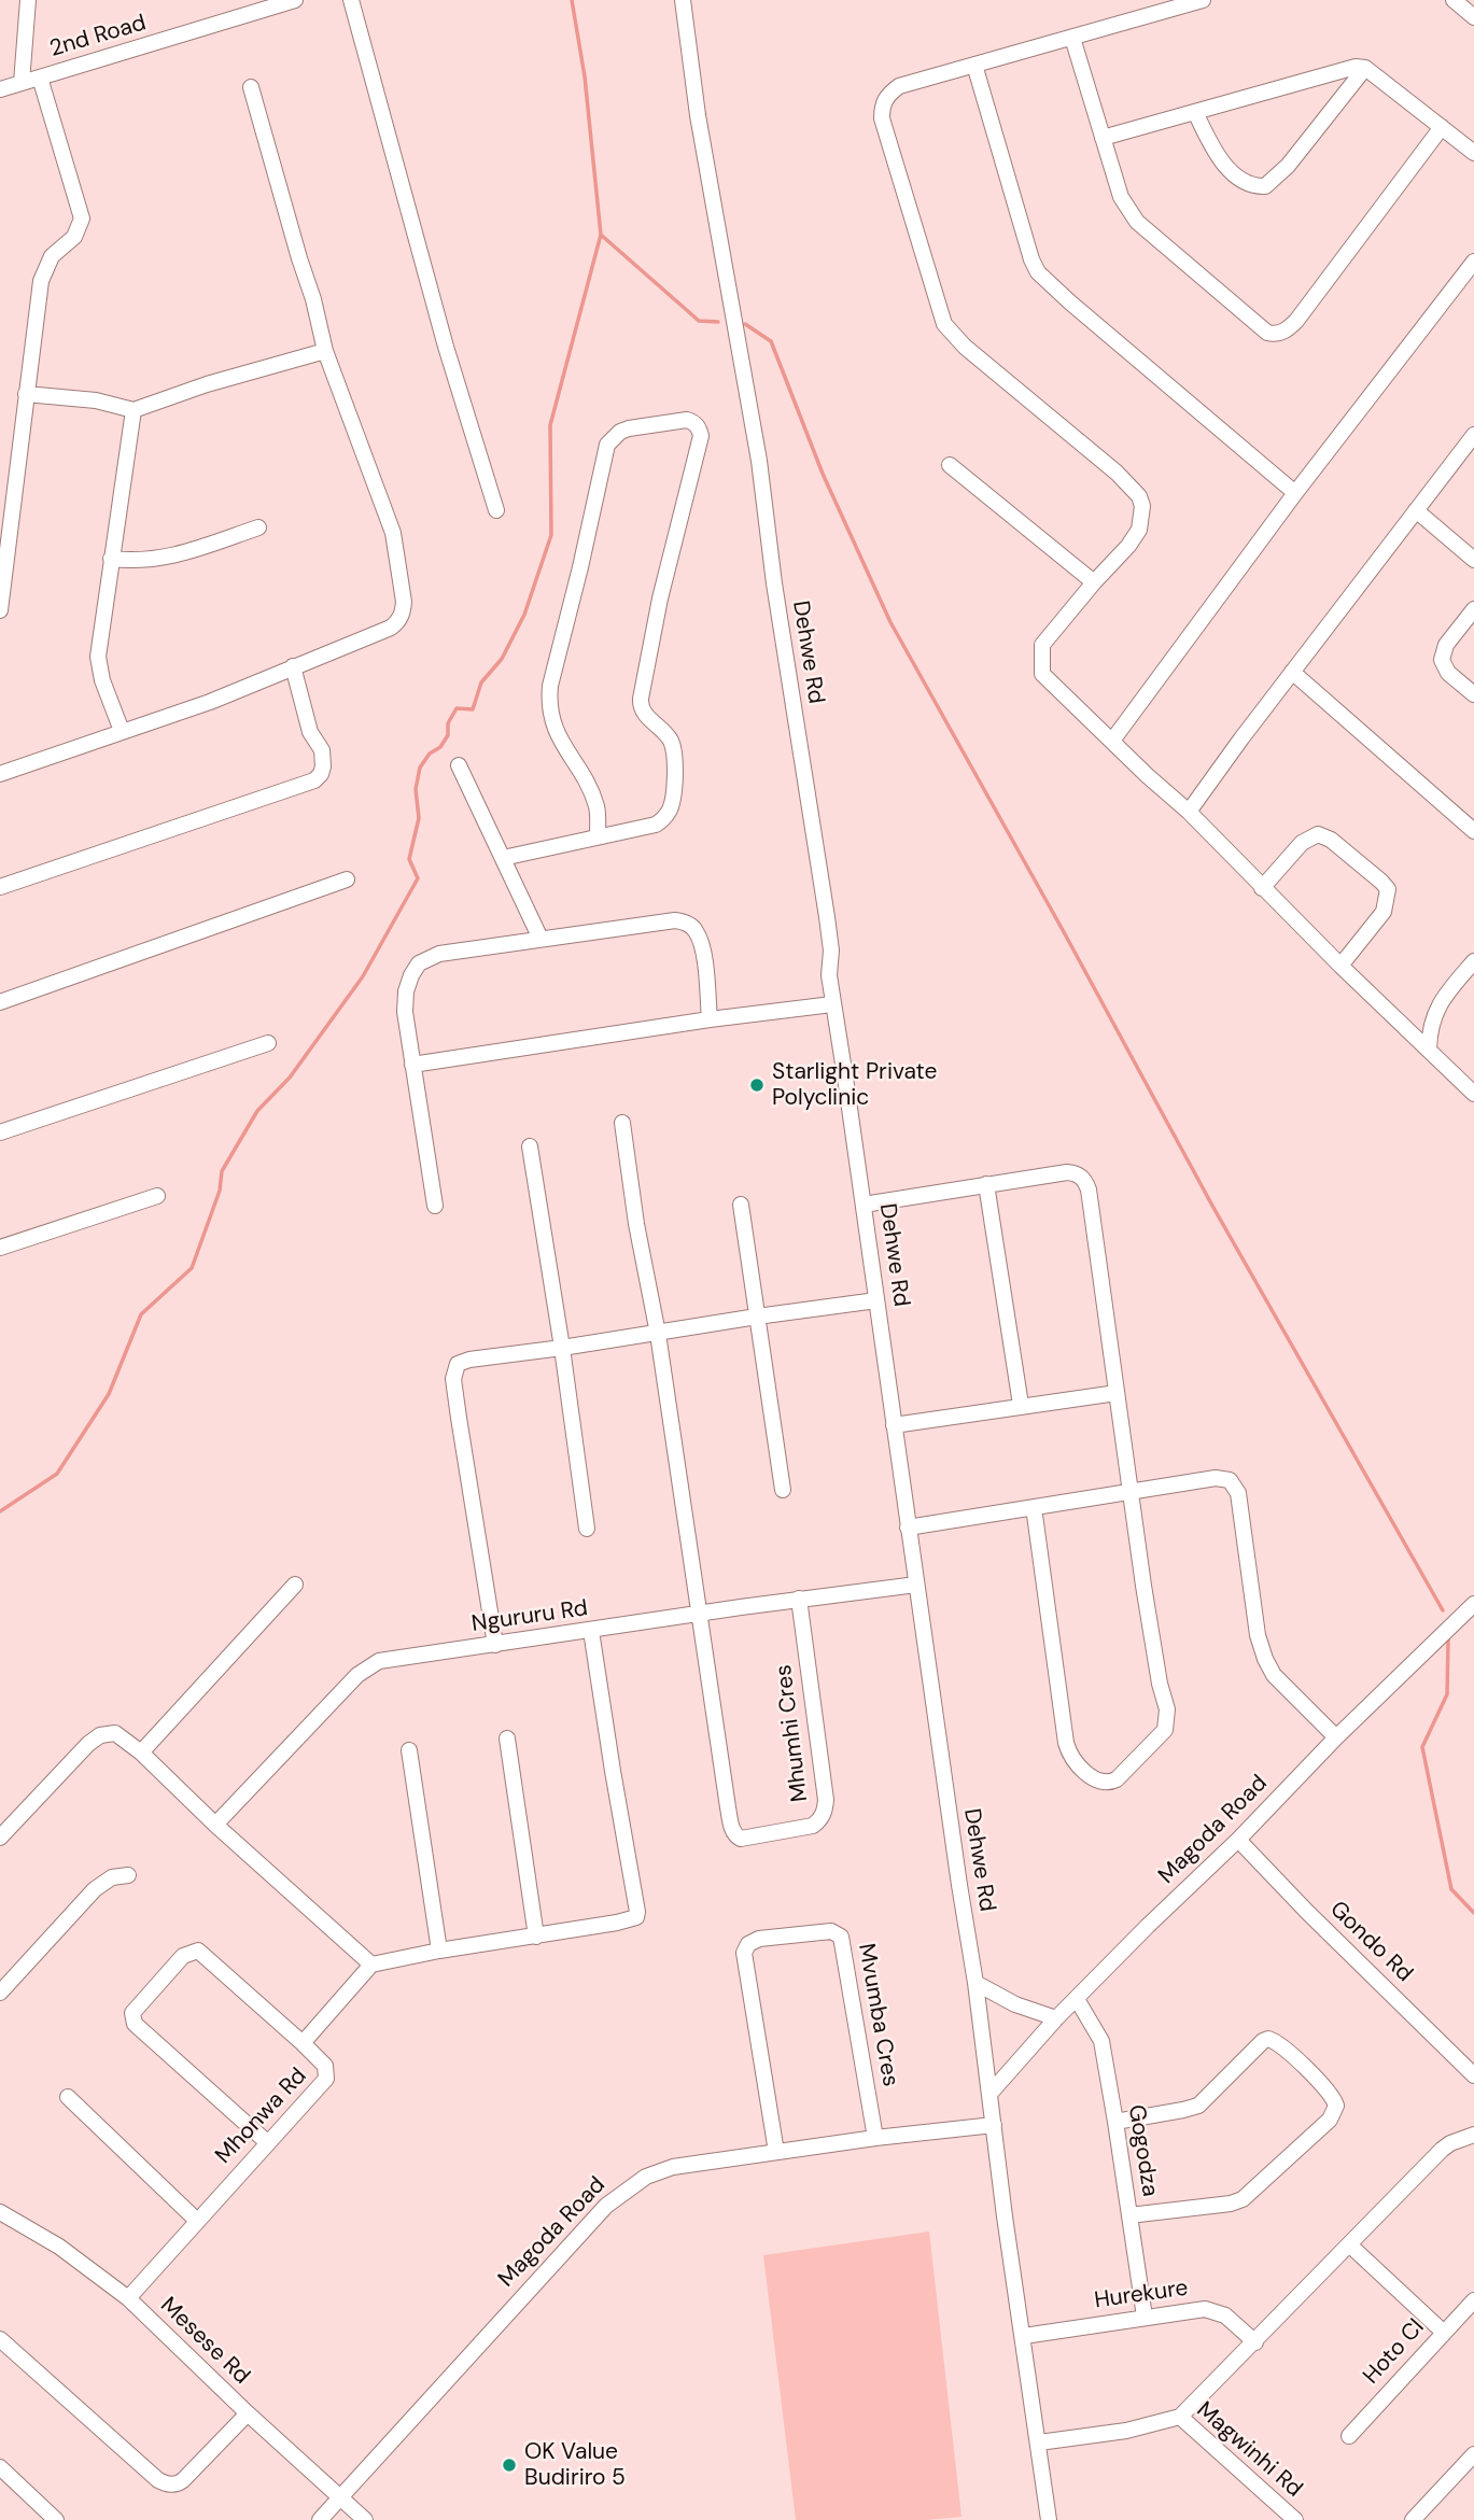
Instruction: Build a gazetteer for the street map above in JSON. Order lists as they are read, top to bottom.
{
  "streets": {
    "street": [
      "2nd Road",
      "Dehwe Rd",
      "Ngururu Rd",
      "Mhumhi Cres",
      "Magoda Road",
      "Gondo Rd",
      "Mvumba Cres",
      "Mhonwa Rd",
      "Gogodza",
      "Hurekure",
      "Mesese Rd",
      "Hoto Cl",
      "Magwinhi Rd"
    ]
  },
  "crossings": [
    ["Dehwe Rd", "Ngururu Rd"],
    ["Dehwe Rd", "Magoda Road"],
    ["Dehwe Rd", "Hurekure"],
    ["Dehwe Rd", "Magwinhi Rd"],
    ["Ngururu Rd", "Mhumhi Cres"],
    ["Magoda Road", "Gondo Rd"],
    ["Magoda Road", "Mvumba Cres"],
    ["Magoda Road", "Gogodza"],
    ["Magoda Road", "Mesese Rd"],
    ["Mhonwa Rd", "Mesese Rd"],
    ["Gogodza", "Hurekure"]
  ],
  "places": ["Starlight Private Polyclinic", "OK Value Budiriro 5"]
}
